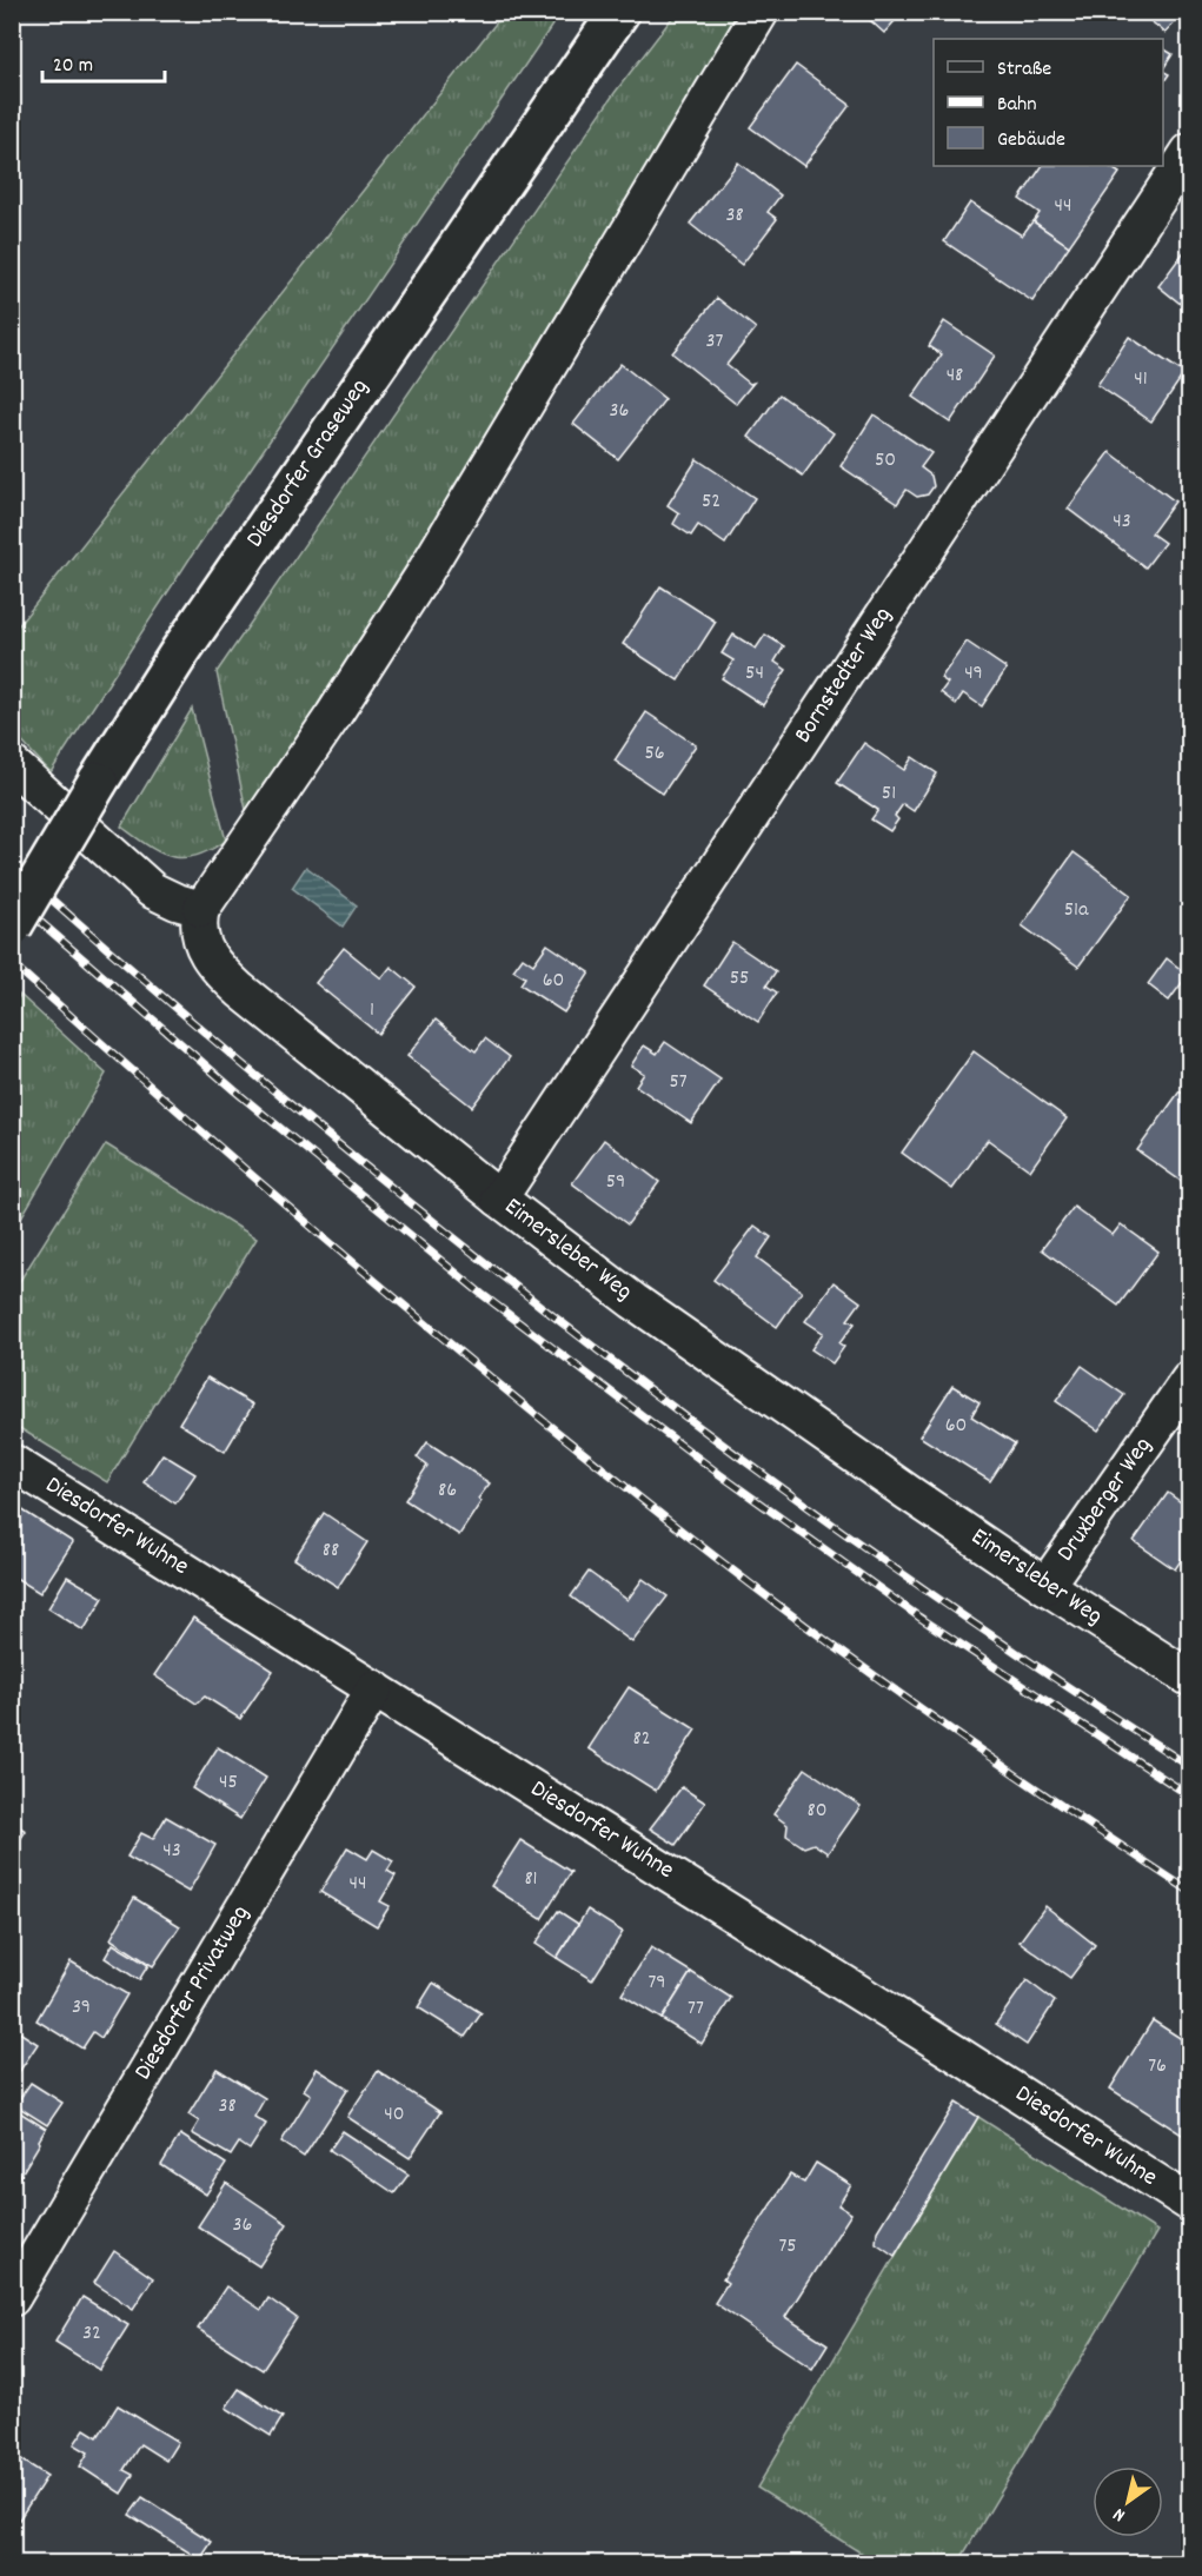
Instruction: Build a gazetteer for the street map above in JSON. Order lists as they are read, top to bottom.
{
  "streets": {
    "main road": ["Diesdorfer Graseweg"],
    "street": [
      "Bornstedter Weg",
      "Eimersleber Weg",
      "Druxberger Weg",
      "Diesdorfer Wuhne",
      "Diesdorfer Privatweg"
    ]
  },
  "crossings": [
    ["Bornstedter Weg", "Eimersleber Weg"],
    ["Eimersleber Weg", "Druxberger Weg"],
    ["Diesdorfer Wuhne", "Diesdorfer Privatweg"]
  ],
  "house_numbers": [
    "44",
    "38",
    "37",
    "48",
    "41",
    "36",
    "50",
    "52",
    "43",
    "54",
    "49",
    "56",
    "51",
    "51a",
    "55",
    "60",
    "1",
    "57",
    "59",
    "60",
    "86",
    "88",
    "82",
    "45",
    "80",
    "43",
    "81",
    "44",
    "79",
    "39",
    "77",
    "76",
    "38",
    "40",
    "36",
    "75",
    "32"
  ],
  "legend": ["Straße", "Bahn", "Gebäude"],
  "scale_bar": "20 m",
  "north": "bottom left"
}
